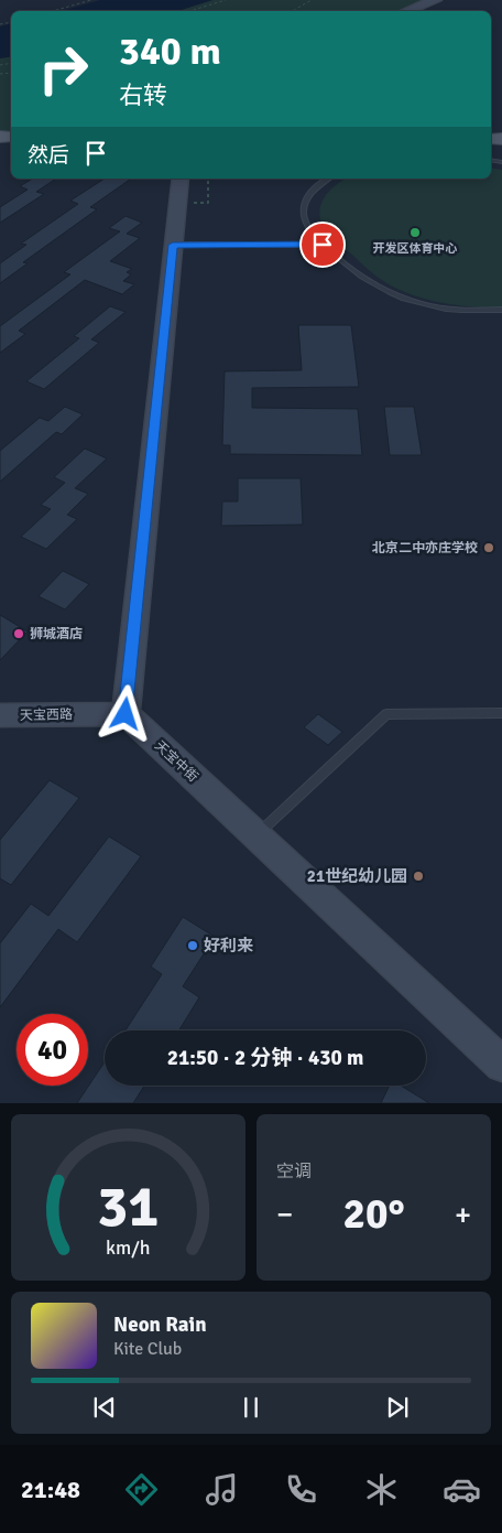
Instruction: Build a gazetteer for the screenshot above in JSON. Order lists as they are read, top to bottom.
{
  "streets": {
    "street": ["天宝西路", "天宝中街"]
  },
  "crossings": [
    ["天宝西路", "天宝中街"]
  ],
  "places": [
    "开发区体育中心",
    "北京二中亦庄学校",
    "狮城酒店",
    "21世纪幼儿园",
    "好利来"
  ],
  "page": {
    "turn": ["340 m", "右转"],
    "then": "然后",
    "limit": "40",
    "trip": "21:50 · 2 分钟 · 430 m",
    "tile": "空调",
    "heat": ["−", "20°", "+"],
    "song": ["Neon Rain", "Kite Club"],
    "tabs": "21:48",
    "gauge": ["31", "km/h"]
  }
}
